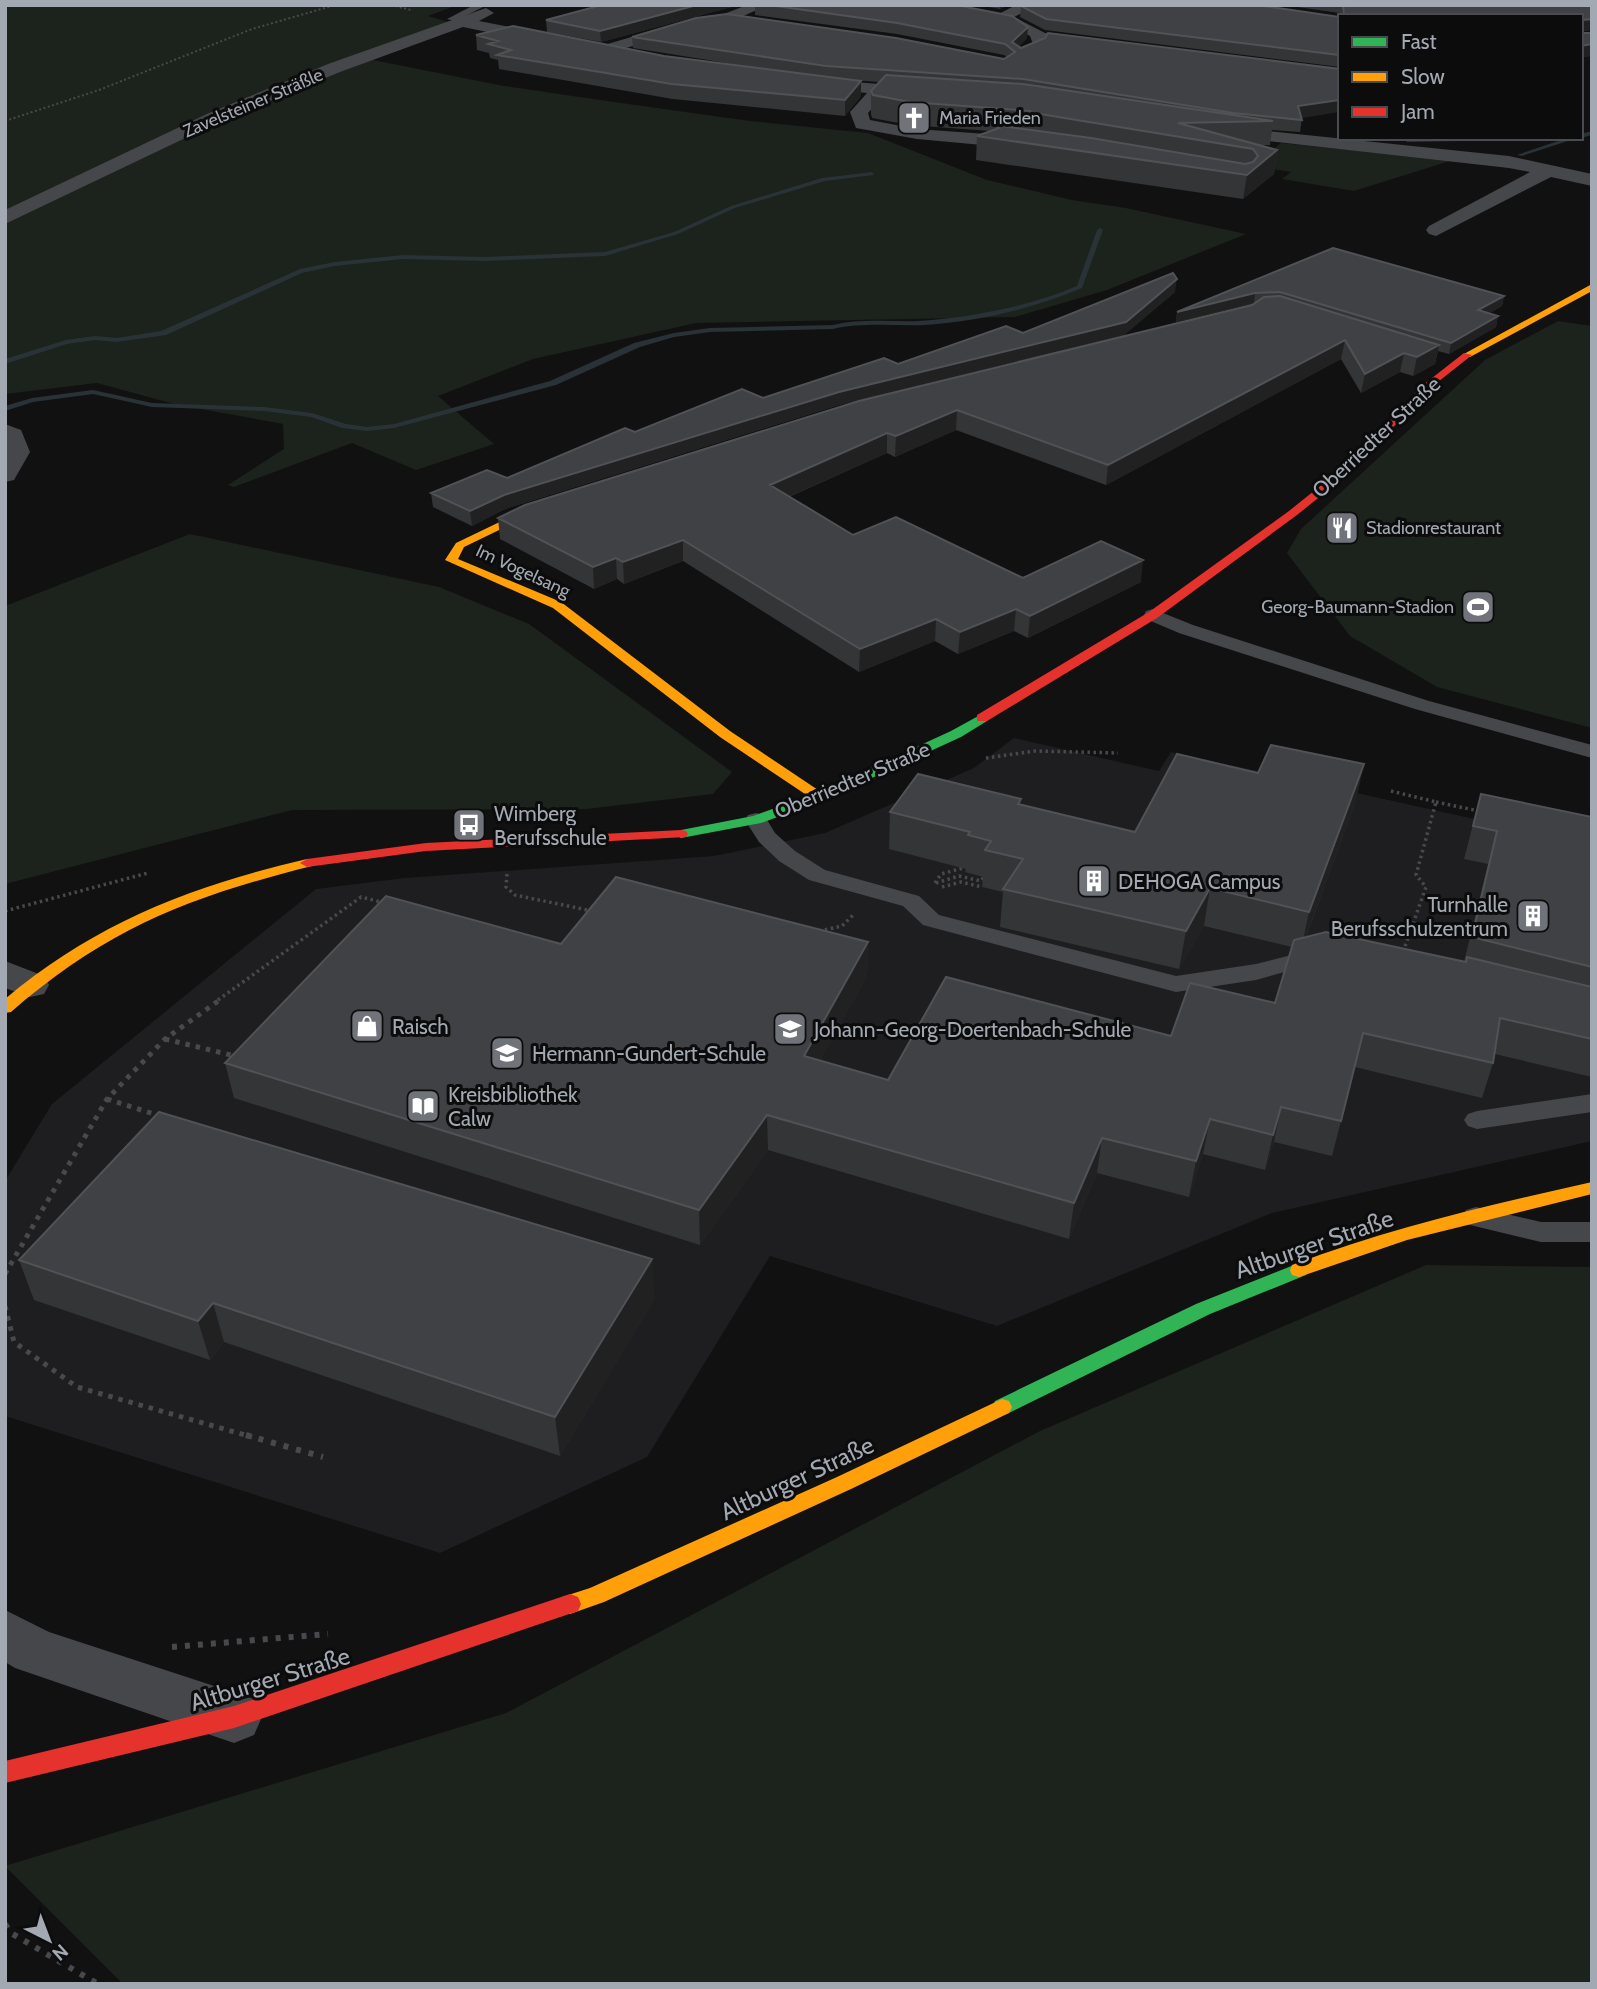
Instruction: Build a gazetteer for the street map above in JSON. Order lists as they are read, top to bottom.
{
  "streets": {
    "street": [
      "Zavelsteiner Sträßle",
      "Oberriedter Straße",
      "Im Vogelsang",
      "Altburger Straße"
    ]
  },
  "crossings": [
    ["Oberriedter Straße", "Im Vogelsang"]
  ],
  "places": {
    "church": ["Maria Frieden"],
    "restaurant": ["Stadionrestaurant"],
    "sports": ["Georg-Baumann-Stadion"],
    "bus stop": ["Wimberg Berufsschule"],
    "building": ["DEHOGA Campus", "Turnhalle Berufsschulzentrum"],
    "shop": ["Raisch"],
    "school or university": ["Johann-Georg-Doertenbach-Schule", "Hermann-Gundert-Schule"],
    "library": ["Kreisbibliothek Calw"]
  },
  "legend": ["Fast", "Slow", "Jam"],
  "north": "bottom right"
}
